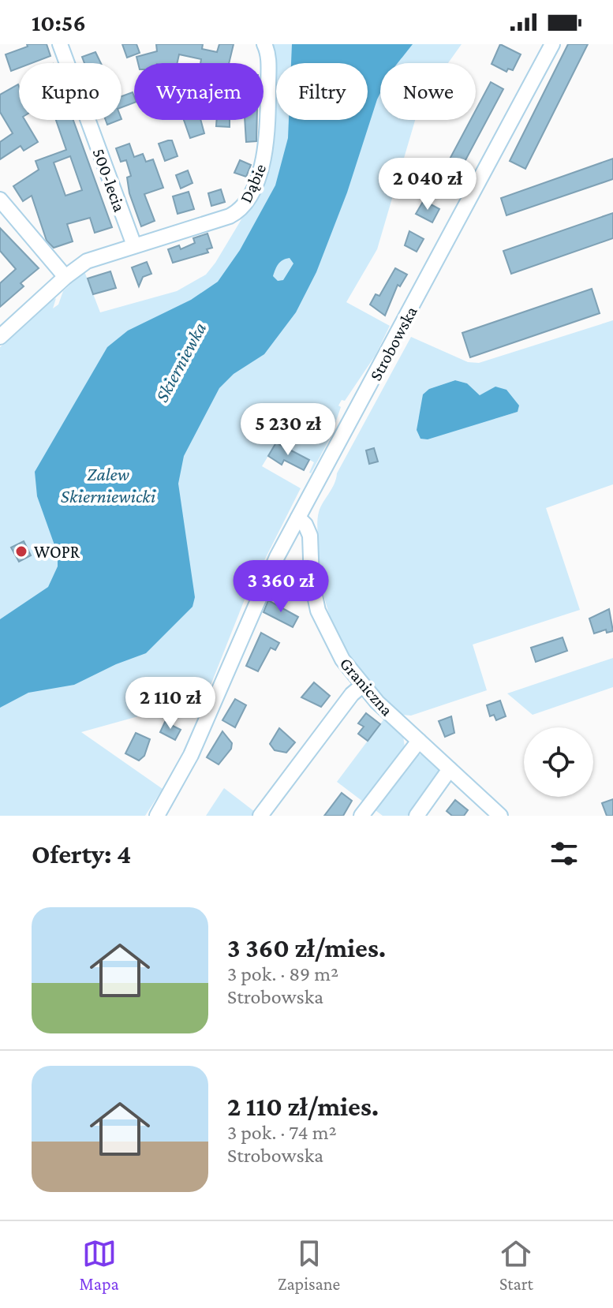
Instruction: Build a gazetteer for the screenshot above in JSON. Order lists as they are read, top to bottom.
{
  "streets": {
    "street": [
      "500-lecia",
      "Dąbie",
      "Strobowska",
      "Graniczna"
    ]
  },
  "crossings": [
    ["500-lecia", "Dąbie"],
    ["Strobowska", "Graniczna"]
  ],
  "water": ["Skierniewka", "Zalew Skierniewicki"],
  "places": ["WOPR"],
  "page": {
    "status": "10:56",
    "chip": [
      "Kupno",
      "Wynajem",
      "Filtry",
      "Nowe"
    ],
    "price": [
      "2 040 zł",
      "5 230 zł",
      "3 360 zł",
      "2 110 zł"
    ],
    "heading": "Oferty: 4",
    "list": [
      {
        "name": "3 360 zł/mies.",
        "note": "3 pok. · 89 m² · Strobowska"
      },
      {
        "name": "2 110 zł/mies.",
        "note": "3 pok. · 74 m² · Strobowska"
      }
    ],
    "tabs": ["Mapa", "Zapisane", "Start"]
  }
}
